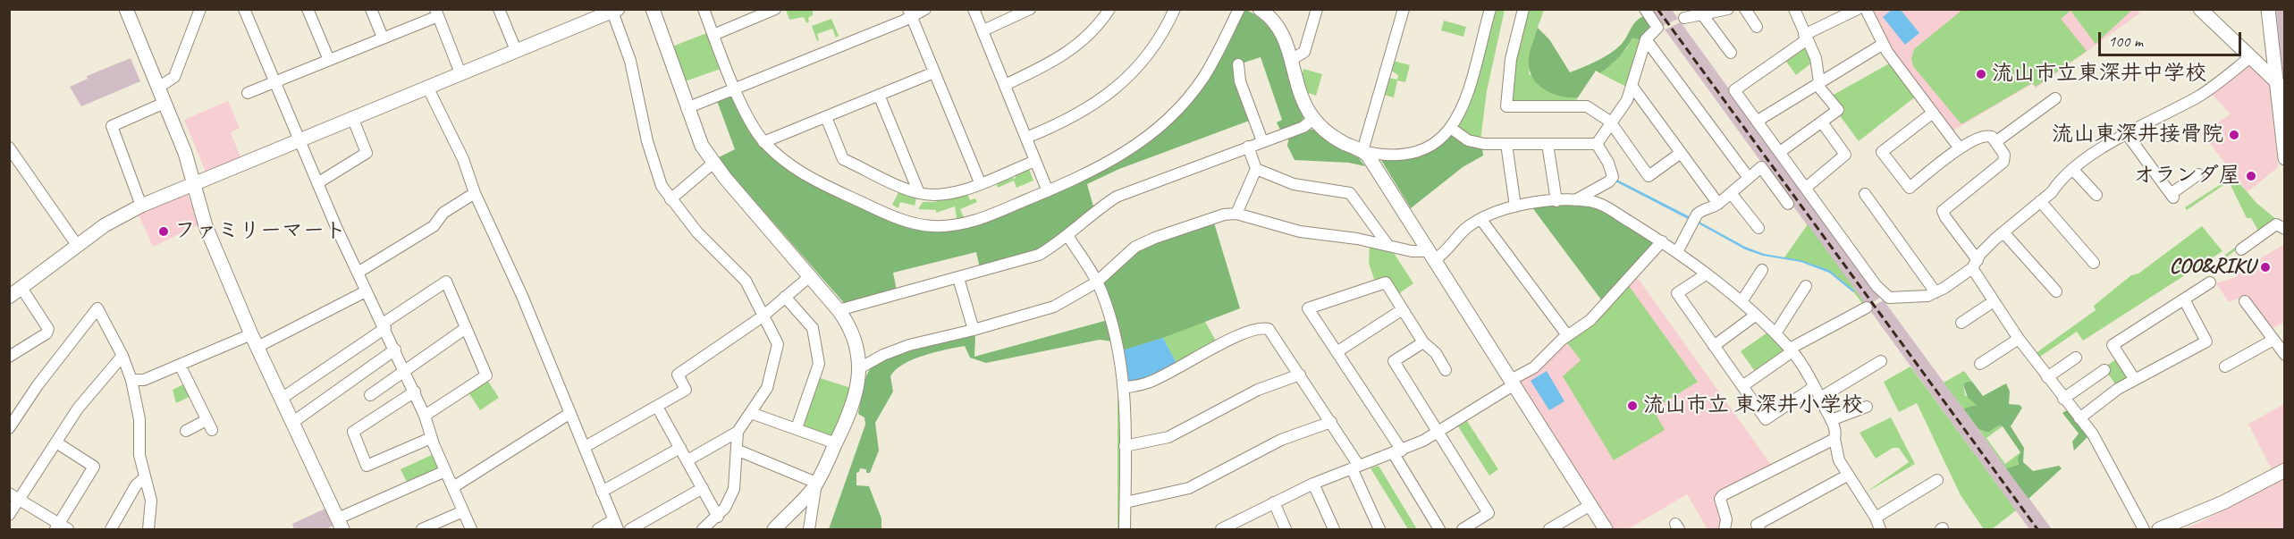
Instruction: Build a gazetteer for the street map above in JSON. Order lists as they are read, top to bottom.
{
  "places": [
    "流山市立東深井中学校",
    "流山東深井接骨院",
    "オランダ屋",
    "ファミリーマート",
    "COO&RIKU",
    "流山市立 東深井小学校"
  ],
  "scale_bar": "100 m"
}
